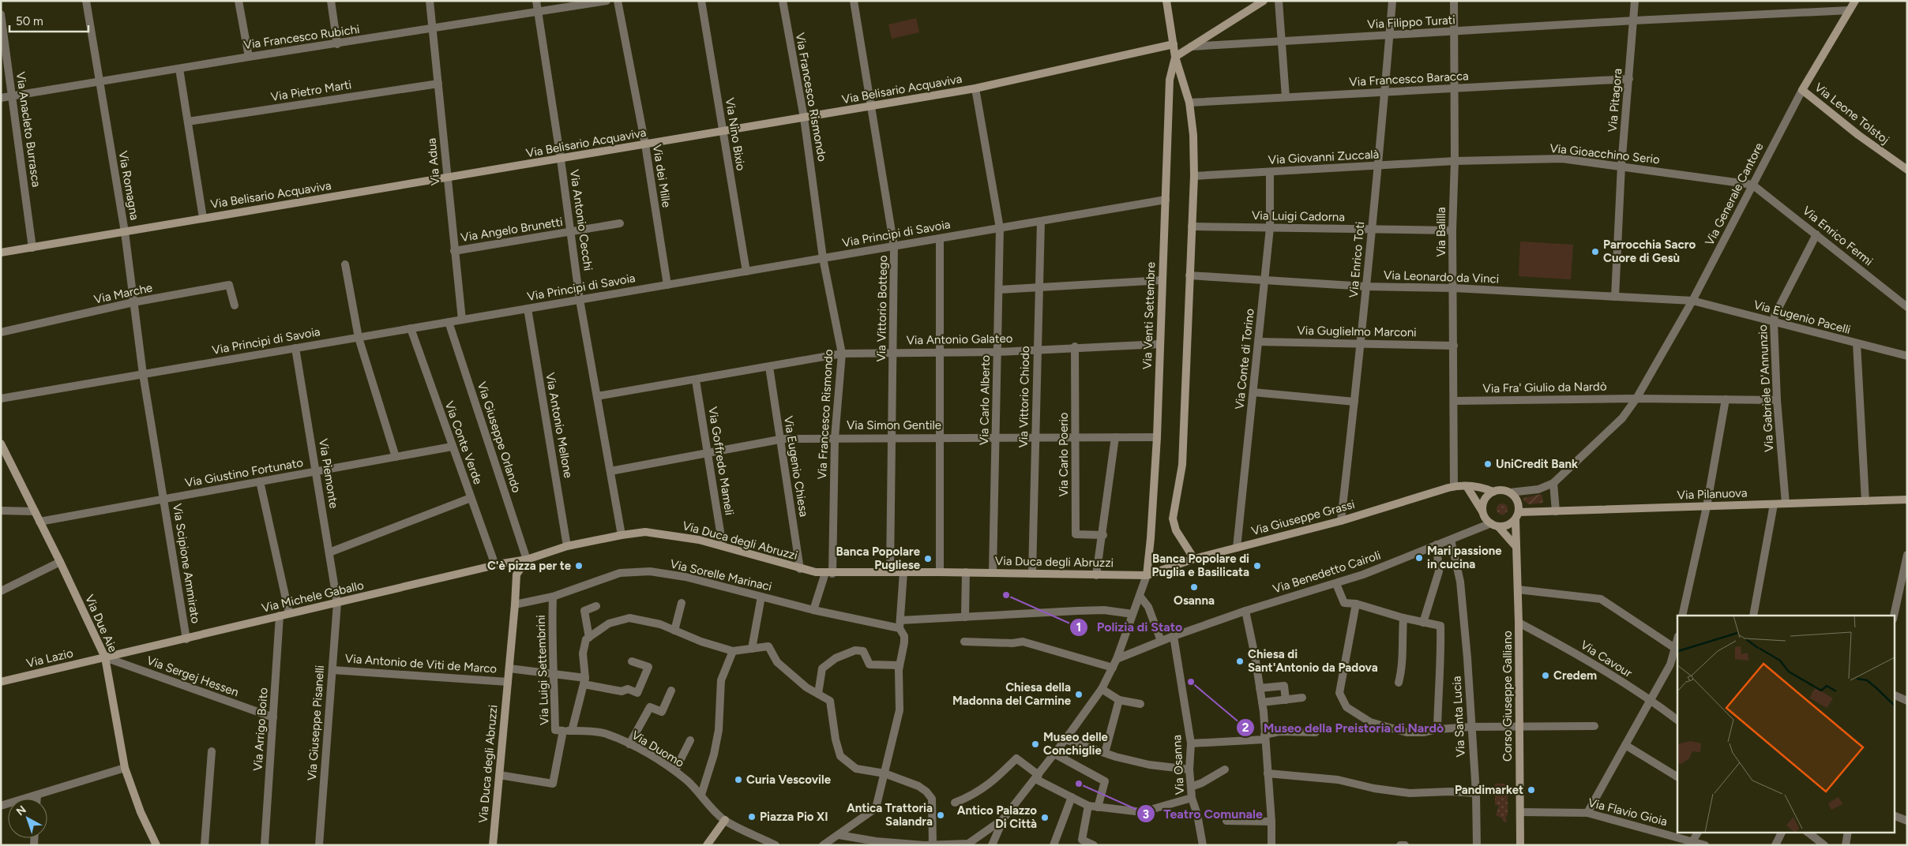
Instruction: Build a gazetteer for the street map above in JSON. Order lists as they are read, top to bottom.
{
  "streets": {
    "street": [
      "Via Filippo Turati",
      "Via Francesco Rubichi",
      "Via Francesco Baracca",
      "Via Belisario Acquaviva",
      "Via Pietro Marti",
      "Via Francesco Rismondo",
      "Via Pitagora",
      "Via Leone Tolstoj",
      "Via Anacleto Burrasca",
      "Via Nino Bixio",
      "Via Gioacchino Serio",
      "Via Giovanni Zuccalà",
      "Via Adua",
      "Via dei Mille",
      "Via Romagna",
      "Via Generale Cantore",
      "Via Luigi Cadorna",
      "Via Antonio Cecchi",
      "Via Angelo Brunetti",
      "Via Balilla",
      "Via Principi di Savoia",
      "Via Enrico Fermi",
      "Via Enrico Toti",
      "Via Leonardo da Vinci",
      "Via Marche",
      "Via Vittorio Bottego",
      "Via Venti Settembre",
      "Via Eugenio Pacelli",
      "Via Guglielmo Marconi",
      "Via Antonio Galateo",
      "Via Conte di Torino",
      "Via Fra' Giulio da Nardò",
      "Via Gabriele D'Annunzio",
      "Via Vittorio Chiodo",
      "Via Carlo Alberto",
      "Via Antonio Mellone",
      "Via Simon Gentile",
      "Via Giuseppe Orlando",
      "Via Conte Verde",
      "Via Carlo Poerio",
      "Via Goffredo Mameli",
      "Via Eugenio Chiesa",
      "Via Giustino Fortunato",
      "Via Piemonte",
      "Via Pilanuova",
      "Via Giuseppe Grassi",
      "Via Duca degli Abruzzi",
      "Via Scipione Ammirato",
      "Via Benedetto Cairoli",
      "Via Sorelle Marinaci",
      "Via Michele Gaballo",
      "Via Due Aie",
      "Via Lazio",
      "Via Cavour",
      "Via Antonio de Viti de Marco",
      "Via Luigi Settembrini",
      "Via Sergej Hessen",
      "Corso Giuseppe Galliano",
      "Via Santa Lucia",
      "Via Giuseppe Pisanelli",
      "Via Arrigo Boito",
      "Via Duomo",
      "Via Osanna",
      "Via Flavio Gioia"
    ]
  },
  "crossings": [
    ["Via Filippo Turati", "Via Pitagora"],
    ["Via Filippo Turati", "Via Generale Cantore"],
    ["Via Filippo Turati", "Via Balilla"],
    ["Via Filippo Turati", "Via Enrico Toti"],
    ["Via Francesco Rubichi", "Via Anacleto Burrasca"],
    ["Via Francesco Rubichi", "Via Adua"],
    ["Via Francesco Rubichi", "Via Romagna"],
    ["Via Francesco Rubichi", "Via Antonio Cecchi"],
    ["Via Francesco Baracca", "Via Pitagora"],
    ["Via Francesco Baracca", "Via Balilla"],
    ["Via Francesco Baracca", "Via Enrico Toti"],
    ["Via Francesco Baracca", "Via Venti Settembre"],
    ["Via Belisario Acquaviva", "Via Francesco Rismondo"],
    ["Via Belisario Acquaviva", "Via Anacleto Burrasca"],
    ["Via Belisario Acquaviva", "Via Nino Bixio"],
    ["Via Belisario Acquaviva", "Via Adua"],
    ["Via Belisario Acquaviva", "Via dei Mille"],
    ["Via Belisario Acquaviva", "Via Romagna"],
    ["Via Belisario Acquaviva", "Via Antonio Cecchi"],
    ["Via Belisario Acquaviva", "Via Vittorio Bottego"],
    ["Via Belisario Acquaviva", "Via Venti Settembre"],
    ["Via Belisario Acquaviva", "Via Carlo Alberto"],
    ["Via Pietro Marti", "Via Adua"],
    ["Via Francesco Rismondo", "Via Principi di Savoia"],
    ["Via Francesco Rismondo", "Via Antonio Galateo"],
    ["Via Francesco Rismondo", "Via Simon Gentile"],
    ["Via Francesco Rismondo", "Via Duca degli Abruzzi"],
    ["Via Francesco Rismondo", "Via Sorelle Marinaci"],
    ["Via Pitagora", "Via Gioacchino Serio"],
    ["Via Pitagora", "Via Leonardo da Vinci"],
    ["Via Leone Tolstoj", "Via Generale Cantore"],
    ["Via Nino Bixio", "Via Principi di Savoia"],
    ["Via Gioacchino Serio", "Via Giovanni Zuccalà"],
    ["Via Gioacchino Serio", "Via Generale Cantore"],
    ["Via Gioacchino Serio", "Via Balilla"],
    ["Via Gioacchino Serio", "Via Enrico Fermi"],
    ["Via Giovanni Zuccalà", "Via Balilla"],
    ["Via Giovanni Zuccalà", "Via Enrico Toti"],
    ["Via Giovanni Zuccalà", "Via Venti Settembre"],
    ["Via Giovanni Zuccalà", "Via Conte di Torino"],
    ["Via Adua", "Via Angelo Brunetti"],
    ["Via Adua", "Via Principi di Savoia"],
    ["Via dei Mille", "Via Principi di Savoia"],
    ["Via Romagna", "Via Principi di Savoia"],
    ["Via Romagna", "Via Marche"],
    ["Via Romagna", "Via Scipione Ammirato"],
    ["Via Generale Cantore", "Via Enrico Fermi"],
    ["Via Generale Cantore", "Via Leonardo da Vinci"],
    ["Via Generale Cantore", "Via Eugenio Pacelli"],
    ["Via Generale Cantore", "Via Fra' Giulio da Nardò"],
    ["Via Luigi Cadorna", "Via Balilla"],
    ["Via Luigi Cadorna", "Via Enrico Toti"],
    ["Via Luigi Cadorna", "Via Venti Settembre"],
    ["Via Luigi Cadorna", "Via Conte di Torino"],
    ["Via Antonio Cecchi", "Via Angelo Brunetti"],
    ["Via Antonio Cecchi", "Via Principi di Savoia"],
    ["Via Antonio Cecchi", "Via Antonio Galateo"],
    ["Via Antonio Cecchi", "Via Simon Gentile"],
    ["Via Antonio Cecchi", "Via Duca degli Abruzzi"],
    ["Via Balilla", "Via Leonardo da Vinci"],
    ["Via Balilla", "Via Guglielmo Marconi"],
    ["Via Balilla", "Via Fra' Giulio da Nardò"],
    ["Via Balilla", "Via Giuseppe Grassi"],
    ["Via Principi di Savoia", "Via Vittorio Bottego"],
    ["Via Principi di Savoia", "Via Venti Settembre"],
    ["Via Principi di Savoia", "Via Vittorio Chiodo"],
    ["Via Principi di Savoia", "Via Carlo Alberto"],
    ["Via Principi di Savoia", "Via Antonio Mellone"],
    ["Via Principi di Savoia", "Via Giuseppe Orlando"],
    ["Via Principi di Savoia", "Via Conte Verde"],
    ["Via Principi di Savoia", "Via Piemonte"],
    ["Via Principi di Savoia", "Via Scipione Ammirato"],
    ["Via Enrico Fermi", "Via Gabriele D'Annunzio"],
    ["Via Enrico Toti", "Via Leonardo da Vinci"],
    ["Via Enrico Toti", "Via Guglielmo Marconi"],
    ["Via Enrico Toti", "Via Giuseppe Grassi"],
    ["Via Leonardo da Vinci", "Via Venti Settembre"],
    ["Via Leonardo da Vinci", "Via Eugenio Pacelli"],
    ["Via Leonardo da Vinci", "Via Conte di Torino"],
    ["Via Vittorio Bottego", "Via Antonio Galateo"],
    ["Via Vittorio Bottego", "Via Simon Gentile"],
    ["Via Vittorio Bottego", "Via Duca degli Abruzzi"],
    ["Via Venti Settembre", "Via Antonio Galateo"],
    ["Via Venti Settembre", "Via Simon Gentile"],
    ["Via Venti Settembre", "Via Giuseppe Grassi"],
    ["Via Venti Settembre", "Via Duca degli Abruzzi"],
    ["Via Eugenio Pacelli", "Via Gabriele D'Annunzio"],
    ["Via Guglielmo Marconi", "Via Conte di Torino"],
    ["Via Antonio Galateo", "Via Vittorio Chiodo"],
    ["Via Antonio Galateo", "Via Carlo Alberto"],
    ["Via Antonio Galateo", "Via Carlo Poerio"],
    ["Via Antonio Galateo", "Via Goffredo Mameli"],
    ["Via Antonio Galateo", "Via Eugenio Chiesa"],
    ["Via Conte di Torino", "Via Giuseppe Grassi"],
    ["Via Fra' Giulio da Nardò", "Via Gabriele D'Annunzio"],
    ["Via Gabriele D'Annunzio", "Via Pilanuova"],
    ["Via Vittorio Chiodo", "Via Simon Gentile"],
    ["Via Vittorio Chiodo", "Via Duca degli Abruzzi"],
    ["Via Carlo Alberto", "Via Simon Gentile"],
    ["Via Carlo Alberto", "Via Duca degli Abruzzi"],
    ["Via Antonio Mellone", "Via Duca degli Abruzzi"],
    ["Via Simon Gentile", "Via Carlo Poerio"],
    ["Via Simon Gentile", "Via Goffredo Mameli"],
    ["Via Simon Gentile", "Via Eugenio Chiesa"],
    ["Via Giuseppe Orlando", "Via Duca degli Abruzzi"],
    ["Via Giuseppe Orlando", "Via Michele Gaballo"],
    ["Via Conte Verde", "Via Giustino Fortunato"],
    ["Via Conte Verde", "Via Michele Gaballo"],
    ["Via Goffredo Mameli", "Via Duca degli Abruzzi"],
    ["Via Eugenio Chiesa", "Via Duca degli Abruzzi"],
    ["Via Giustino Fortunato", "Via Piemonte"],
    ["Via Giustino Fortunato", "Via Scipione Ammirato"],
    ["Via Giustino Fortunato", "Via Due Aie"],
    ["Via Piemonte", "Via Michele Gaballo"],
    ["Via Piemonte", "Via Giuseppe Pisanelli"],
    ["Via Pilanuova", "Via Giuseppe Grassi"],
    ["Via Pilanuova", "Via Benedetto Cairoli"],
    ["Via Pilanuova", "Corso Giuseppe Galliano"],
    ["Via Giuseppe Grassi", "Via Duca degli Abruzzi"],
    ["Via Giuseppe Grassi", "Via Benedetto Cairoli"],
    ["Via Giuseppe Grassi", "Corso Giuseppe Galliano"],
    ["Via Duca degli Abruzzi", "Via Sorelle Marinaci"],
    ["Via Duca degli Abruzzi", "Via Michele Gaballo"],
    ["Via Duca degli Abruzzi", "Via Antonio de Viti de Marco"],
    ["Via Duca degli Abruzzi", "Via Luigi Settembrini"],
    ["Via Scipione Ammirato", "Via Michele Gaballo"],
    ["Via Benedetto Cairoli", "Corso Giuseppe Galliano"],
    ["Via Benedetto Cairoli", "Via Santa Lucia"],
    ["Via Benedetto Cairoli", "Via Osanna"],
    ["Via Sorelle Marinaci", "Via Luigi Settembrini"],
    ["Via Michele Gaballo", "Via Due Aie"],
    ["Via Michele Gaballo", "Via Lazio"],
    ["Via Michele Gaballo", "Via Sergej Hessen"],
    ["Via Michele Gaballo", "Via Giuseppe Pisanelli"],
    ["Via Michele Gaballo", "Via Arrigo Boito"],
    ["Via Due Aie", "Via Lazio"],
    ["Via Due Aie", "Via Sergej Hessen"],
    ["Via Lazio", "Via Sergej Hessen"],
    ["Via Cavour", "Corso Giuseppe Galliano"],
    ["Via Antonio de Viti de Marco", "Via Giuseppe Pisanelli"],
    ["Via Luigi Settembrini", "Via Duomo"],
    ["Via Sergej Hessen", "Via Arrigo Boito"],
    ["Corso Giuseppe Galliano", "Via Flavio Gioia"]
  ],
  "places": [
    "Parrocchia Sacro Cuore di Gesù",
    "UniCredit Bank",
    "Mari passione in cucina",
    "Banca Popolare Pugliese",
    "C'è pizza per te",
    "Banca Popolare di Puglia e Basilicata",
    "Osanna",
    "Polizia di Stato",
    "Chiesa di Sant'Antonio da Padova",
    "Credem",
    "Museo della Preistoria di Nardò",
    "Chiesa della Madonna del Carmine",
    "Museo delle Conchiglie",
    "Curia Vescovile",
    "Teatro Comunale",
    "Pandimarket",
    "Antica Trattoria Salandra",
    "Piazza Pio XI",
    "Antico Palazzo Di Città"
  ],
  "scale_bar": "50 m",
  "north": "top left"
}
